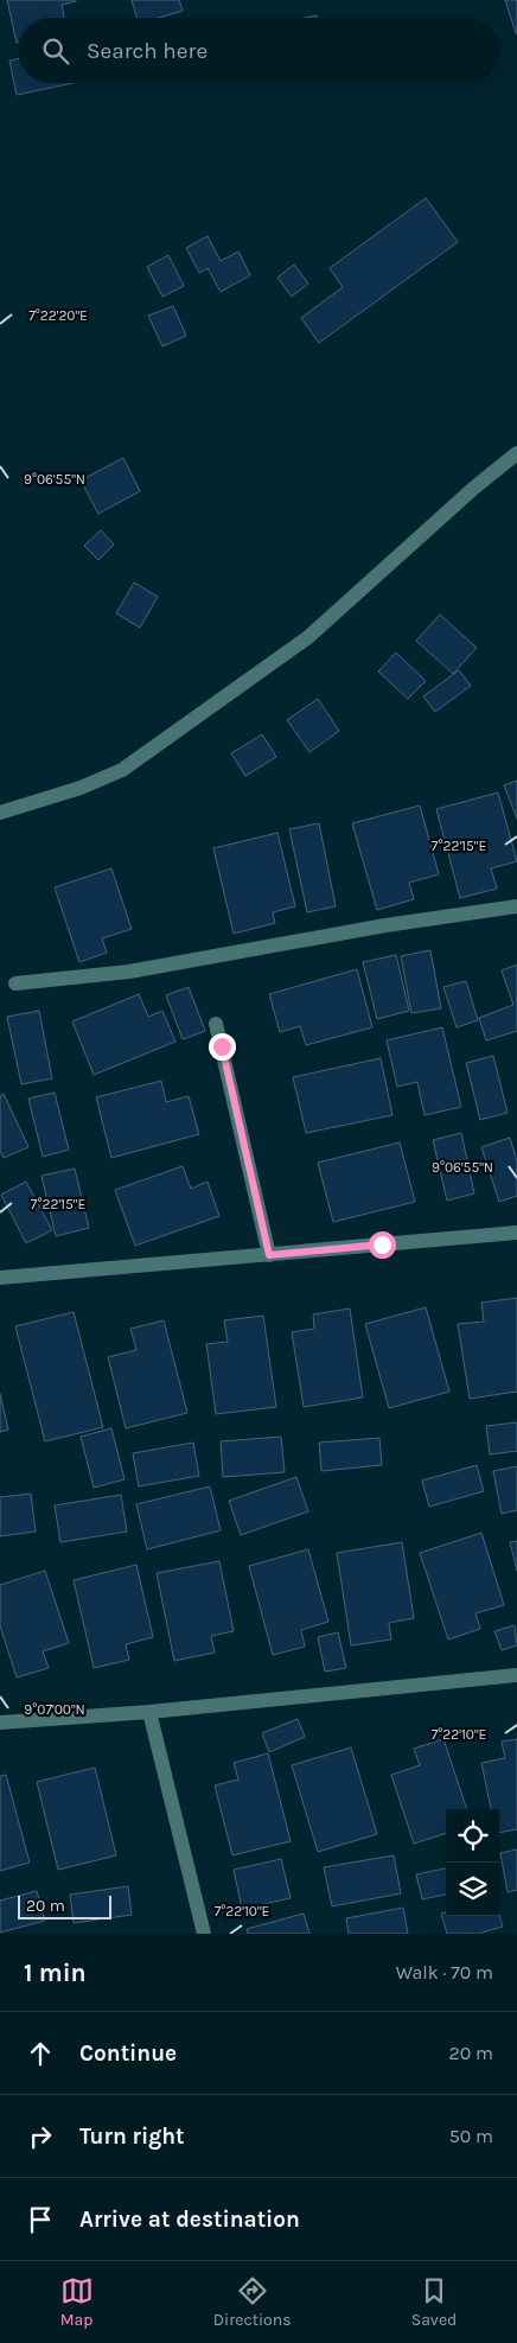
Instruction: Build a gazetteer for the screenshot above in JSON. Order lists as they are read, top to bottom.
{
  "scale_bar": "20 m",
  "page": {
    "search": "Search here",
    "scale": "20 m",
    "heading": ["1 min", "Walk · 70 m"],
    "list": [
      ["Continue", "20 m"],
      ["Turn right", "50 m"],
      "Arrive at destination"
    ],
    "nav": ["Map", "Directions", "Saved"]
  },
  "coordinates": [
    "7°22'20\"E",
    "9°06'55\"N",
    "7°22'15\"E",
    "9°07'00\"N",
    "7°22'10\"E"
  ]
}
